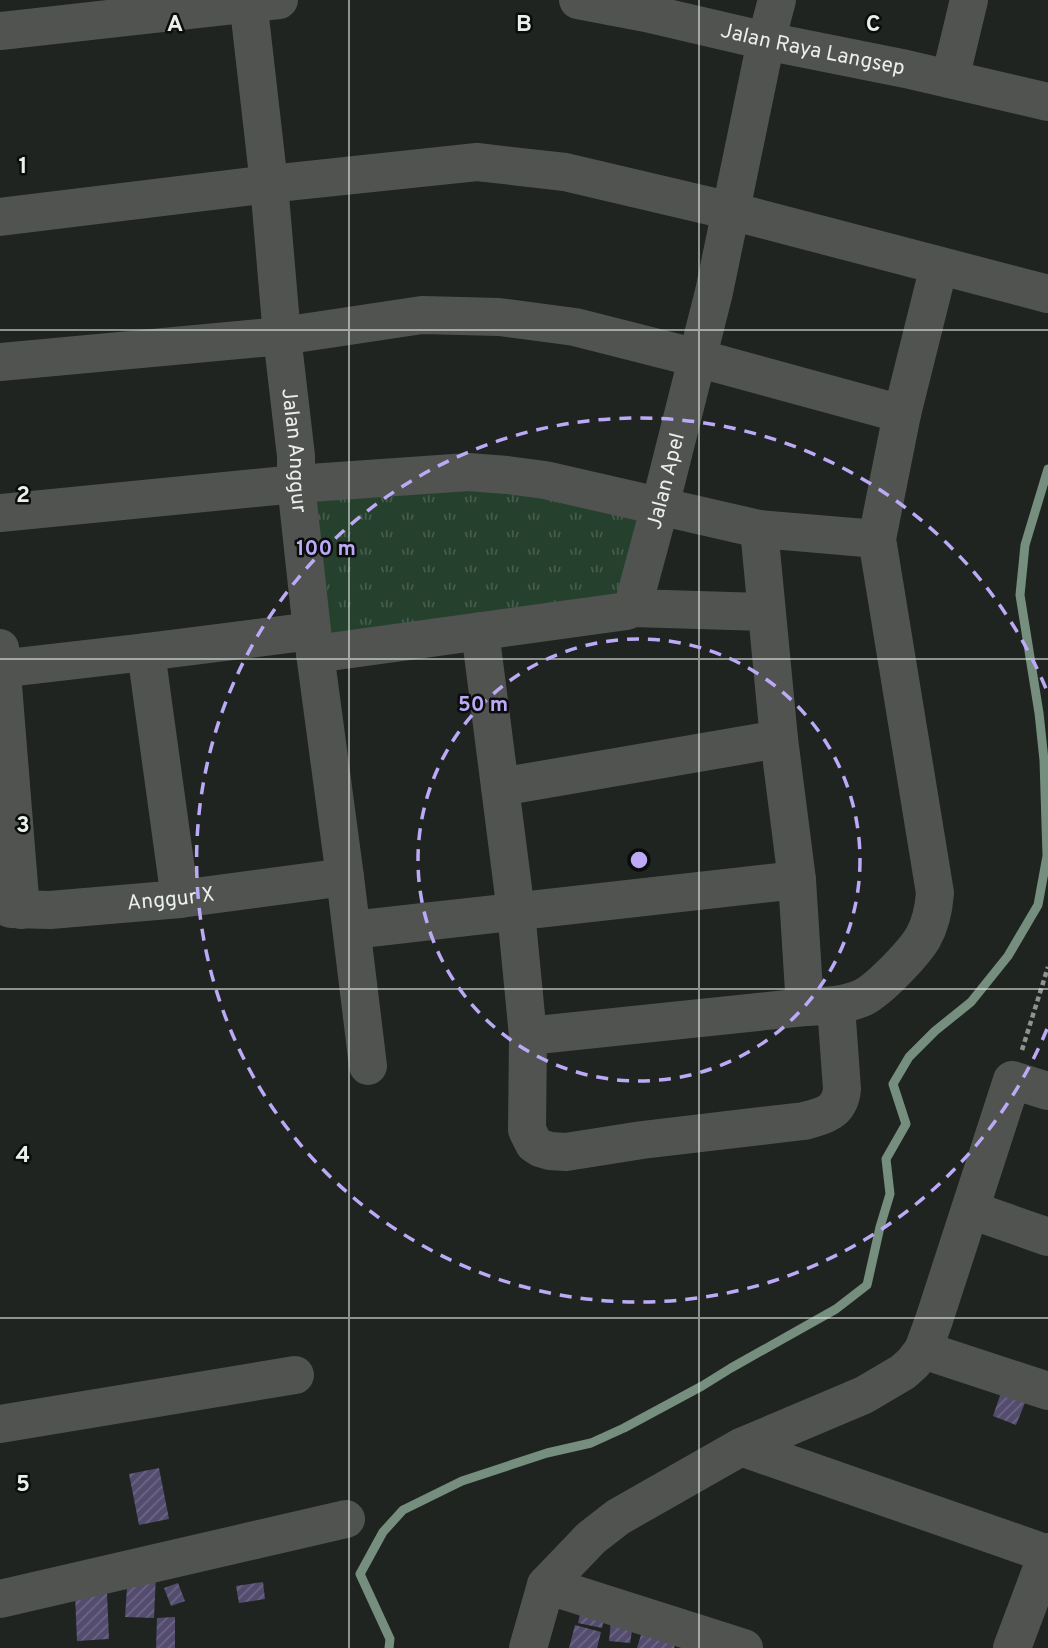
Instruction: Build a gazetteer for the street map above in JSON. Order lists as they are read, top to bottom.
{
  "streets": {
    "street": [
      "Jalan Raya Langsep",
      "Jalan Anggur",
      "Jalan Apel",
      "Anggur X"
    ]
  },
  "crossings": [
    ["Jalan Raya Langsep", "Jalan Apel"],
    ["Jalan Anggur", "Anggur X"]
  ],
  "grid": {
    "columns": ["A", "B", "C"],
    "rows": [
      "1",
      "2",
      "3",
      "4",
      "5"
    ]
  },
  "rings": ["100 m", "50 m"]
}
